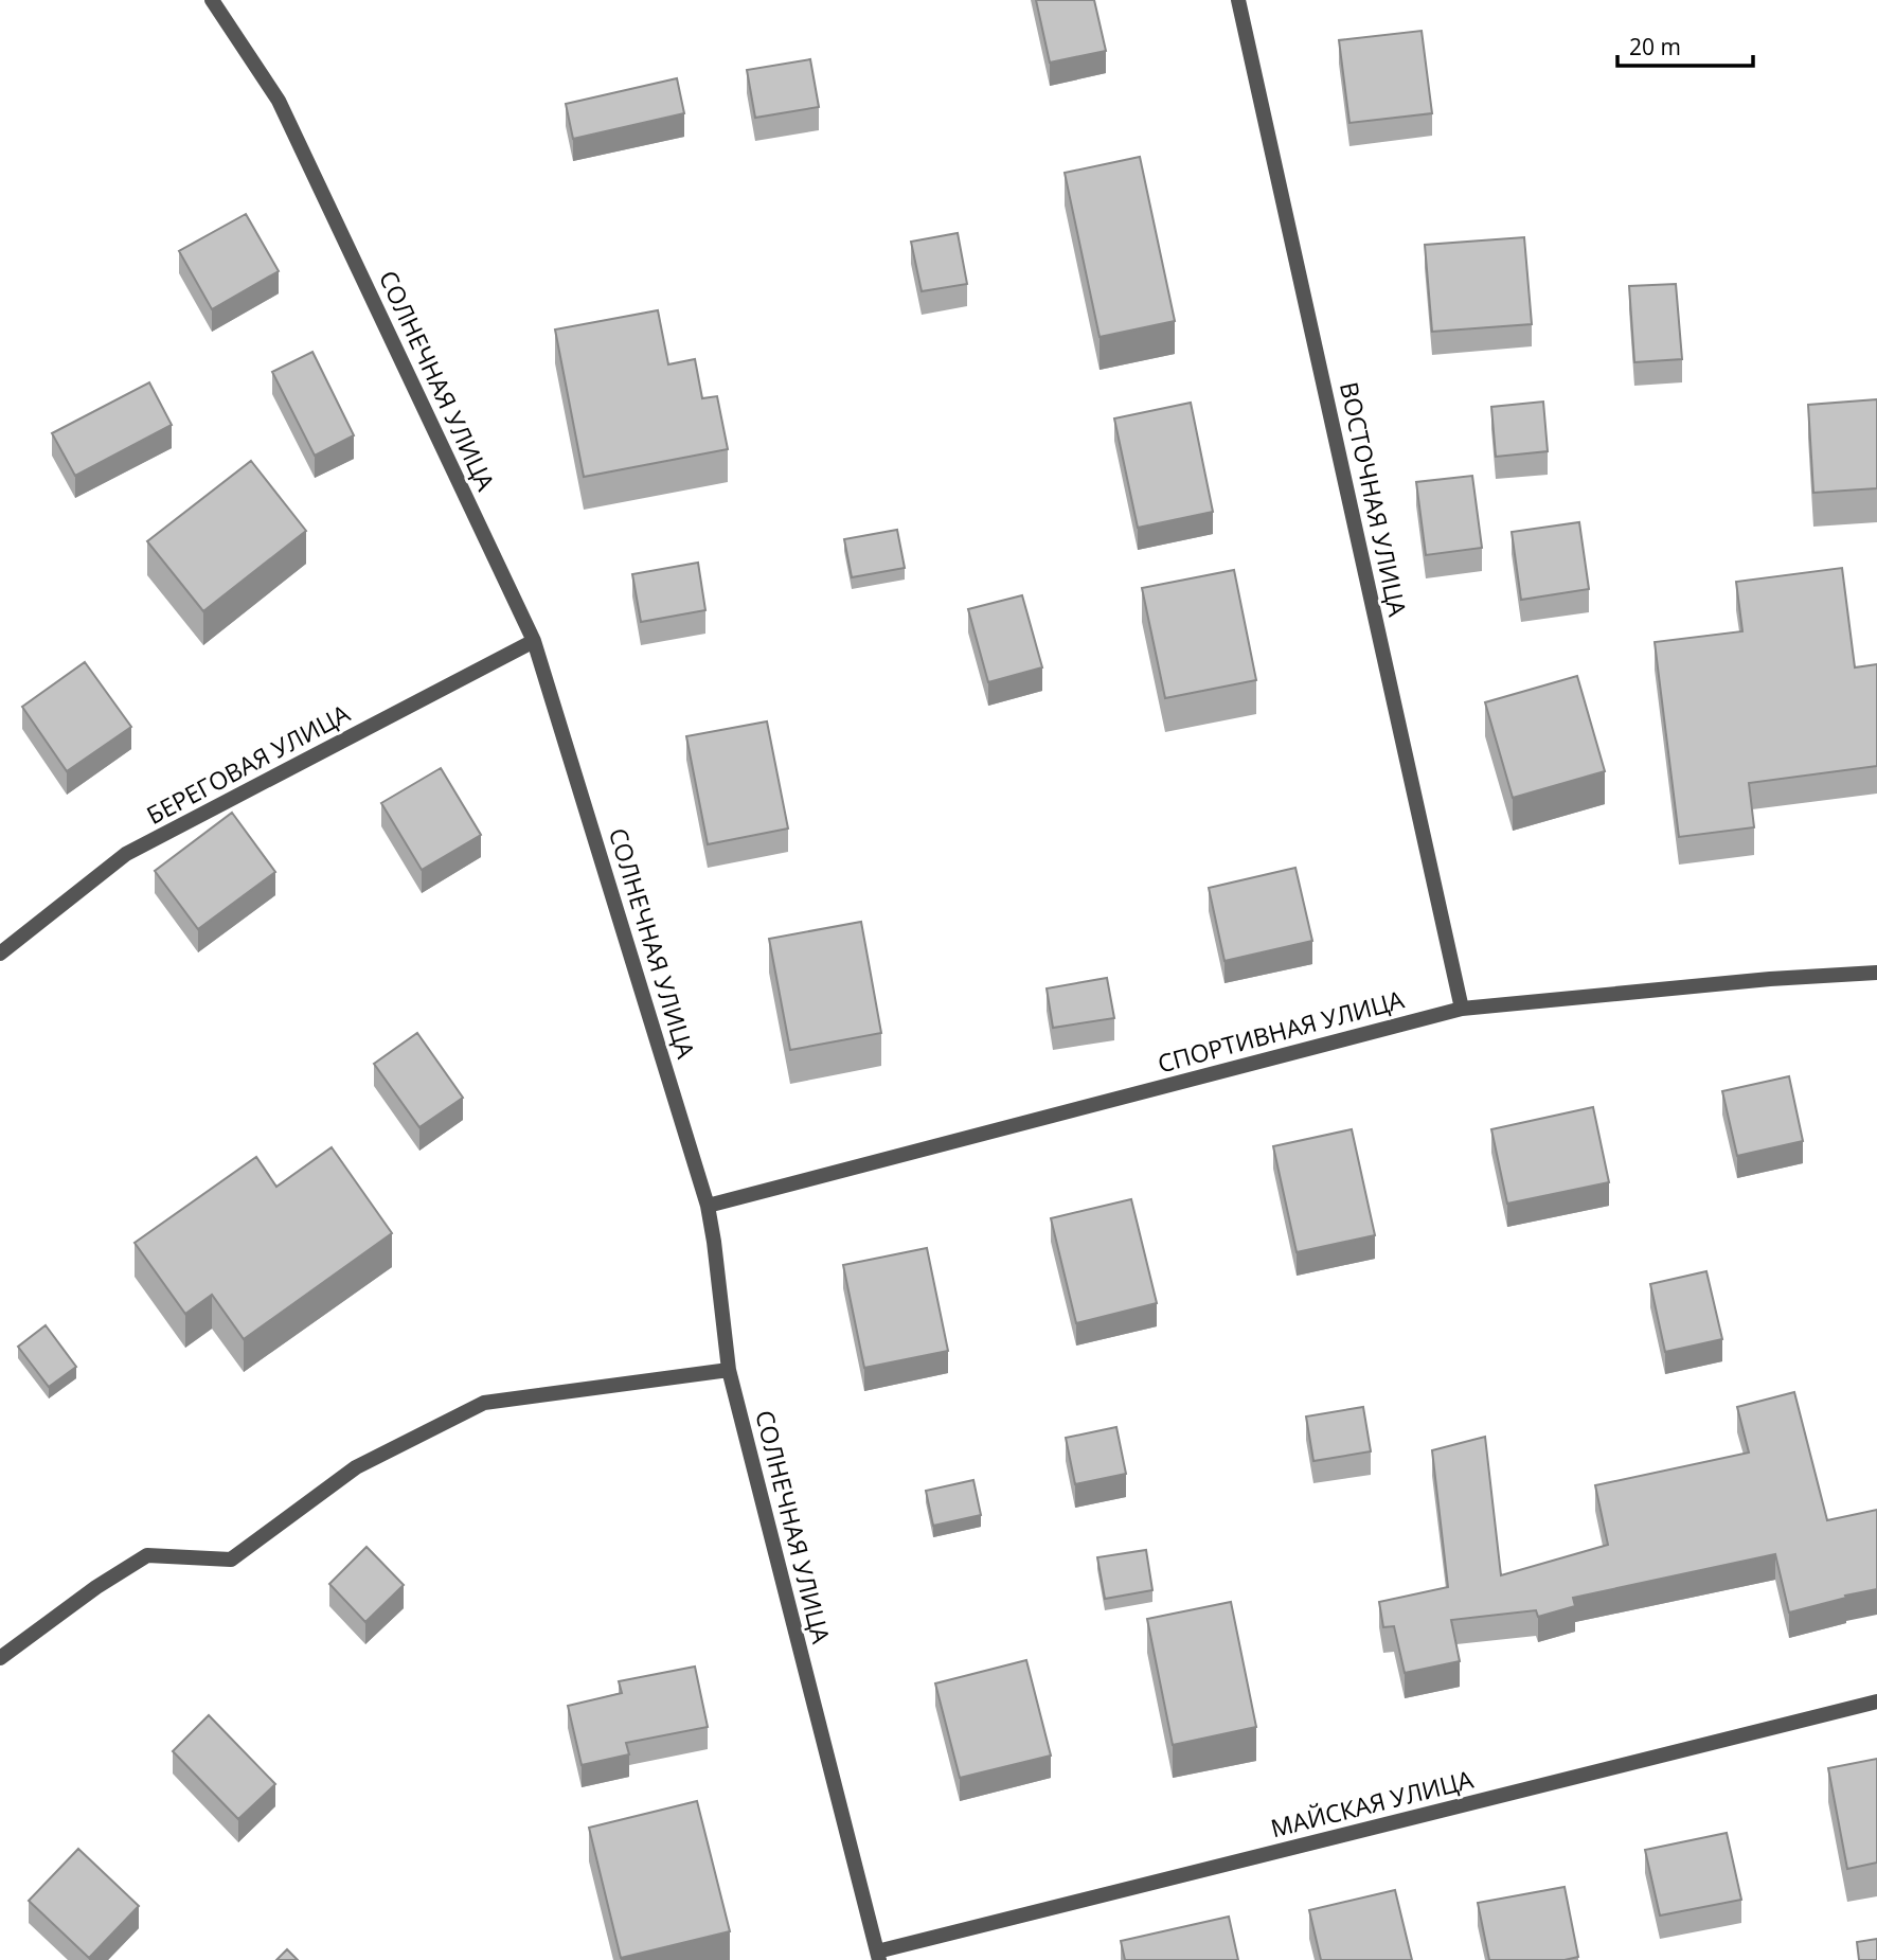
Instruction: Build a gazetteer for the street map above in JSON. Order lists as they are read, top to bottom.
{
  "streets": {
    "street": [
      "СОЛНЕЧНАЯ УЛИЦА",
      "ВОСТОЧНАЯ УЛИЦА",
      "БЕРЕГОВАЯ УЛИЦА",
      "СПОРТИВНАЯ УЛИЦА",
      "МАЙСКАЯ УЛИЦА"
    ]
  },
  "crossings": [
    ["СОЛНЕЧНАЯ УЛИЦА", "БЕРЕГОВАЯ УЛИЦА"],
    ["СОЛНЕЧНАЯ УЛИЦА", "СПОРТИВНАЯ УЛИЦА"],
    ["СОЛНЕЧНАЯ УЛИЦА", "МАЙСКАЯ УЛИЦА"],
    ["ВОСТОЧНАЯ УЛИЦА", "СПОРТИВНАЯ УЛИЦА"]
  ],
  "scale_bar": "20 m"
}
